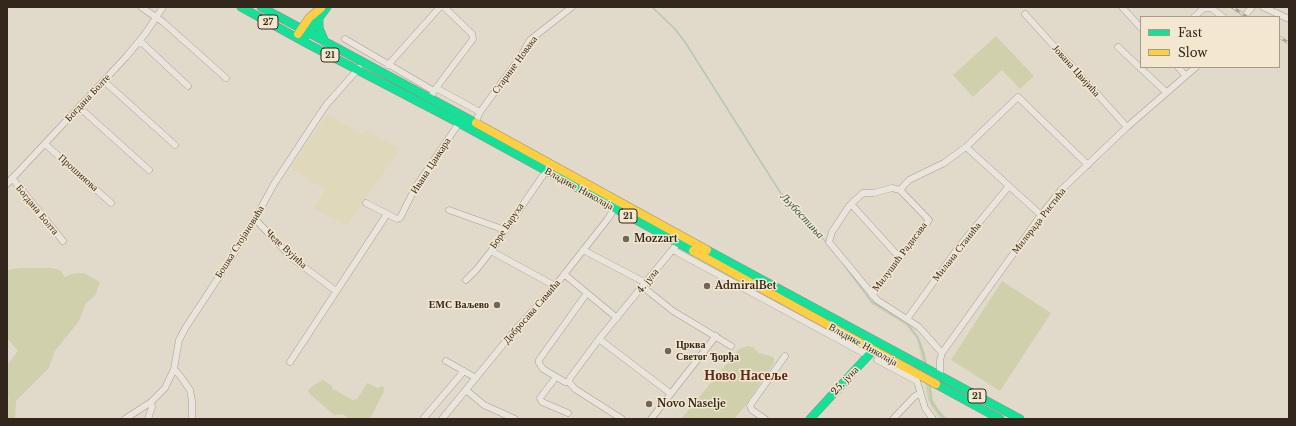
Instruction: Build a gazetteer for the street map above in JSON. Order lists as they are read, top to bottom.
{
  "streets": {
    "main road": [
      "27",
      "21",
      "Владике Николаја",
      "25. јуна"
    ],
    "street": [
      "Старине Новака",
      "Јована Цвијића",
      "Богдана Болте",
      "Ивана Цанкара",
      "Прошинова",
      "Богдана Болта",
      "Милорада Ристића",
      "Боре Баруха",
      "Бошка Стојановића",
      "Чеде Вујића",
      "Милана Станића",
      "Милушић Радисава",
      "4. јула",
      "Добросава Симића"
    ]
  },
  "crossings": [
    ["Старине Новака", "Владике Николаја"],
    ["Јована Цвијића", "Милорада Ристића"],
    ["Богдана Болте", "Прошинова"],
    ["Богдана Болте", "Богдана Болта"],
    ["Ивана Цанкара", "Владике Николаја"],
    ["Владике Николаја", "Милорада Ристића"],
    ["Владике Николаја", "Боре Баруха"],
    ["Владике Николаја", "Бошка Стојановића"],
    ["Владике Николаја", "4. јула"],
    ["Владике Николаја", "Добросава Симића"],
    ["Владике Николаја", "25. јуна"],
    ["Милорада Ристића", "Милушић Радисава"],
    ["Бошка Стојановића", "Чеде Вујића"],
    ["Милана Станића", "Милушић Радисава"]
  ],
  "districts": ["Ново Насеље"],
  "water": ["Љубостиња"],
  "places": [
    "Mozzart",
    "AdmiralBet",
    "ЕМС Ваљево",
    "Црква Светог Ђорђа",
    "Novo Naselje"
  ],
  "legend": ["Fast", "Slow"]
}
